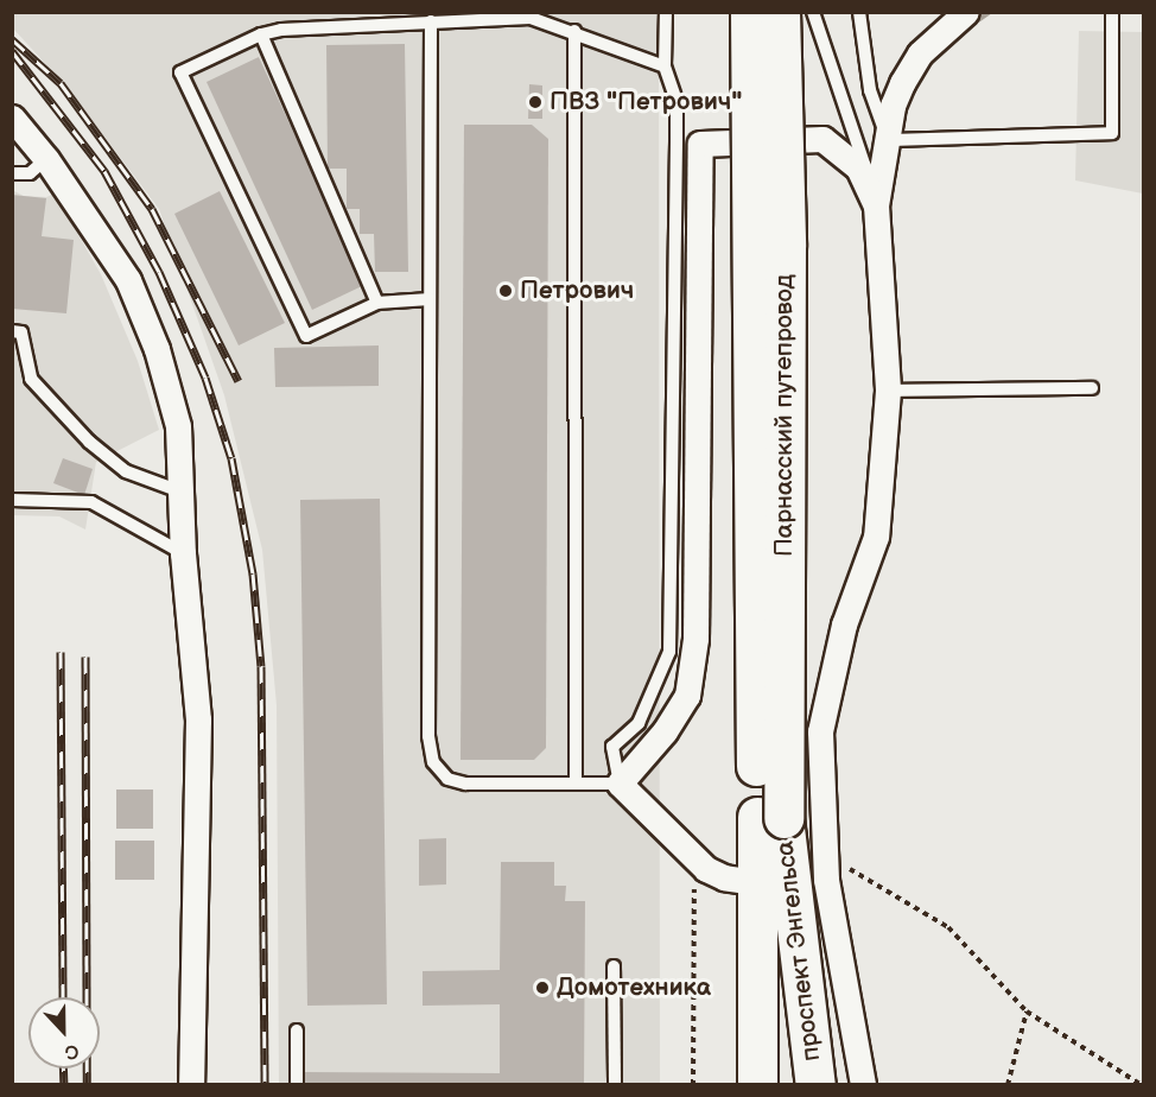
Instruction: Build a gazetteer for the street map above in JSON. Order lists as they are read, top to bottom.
{
  "streets": {
    "main road": ["Парнасский путепровод", "проспект Энгельса"]
  },
  "crossings": [
    ["Парнасский путепровод", "проспект Энгельса"]
  ],
  "places": ["ПВЗ \"Петрович\"", "Петрович", "Домотехника"],
  "north": "bottom"
}
